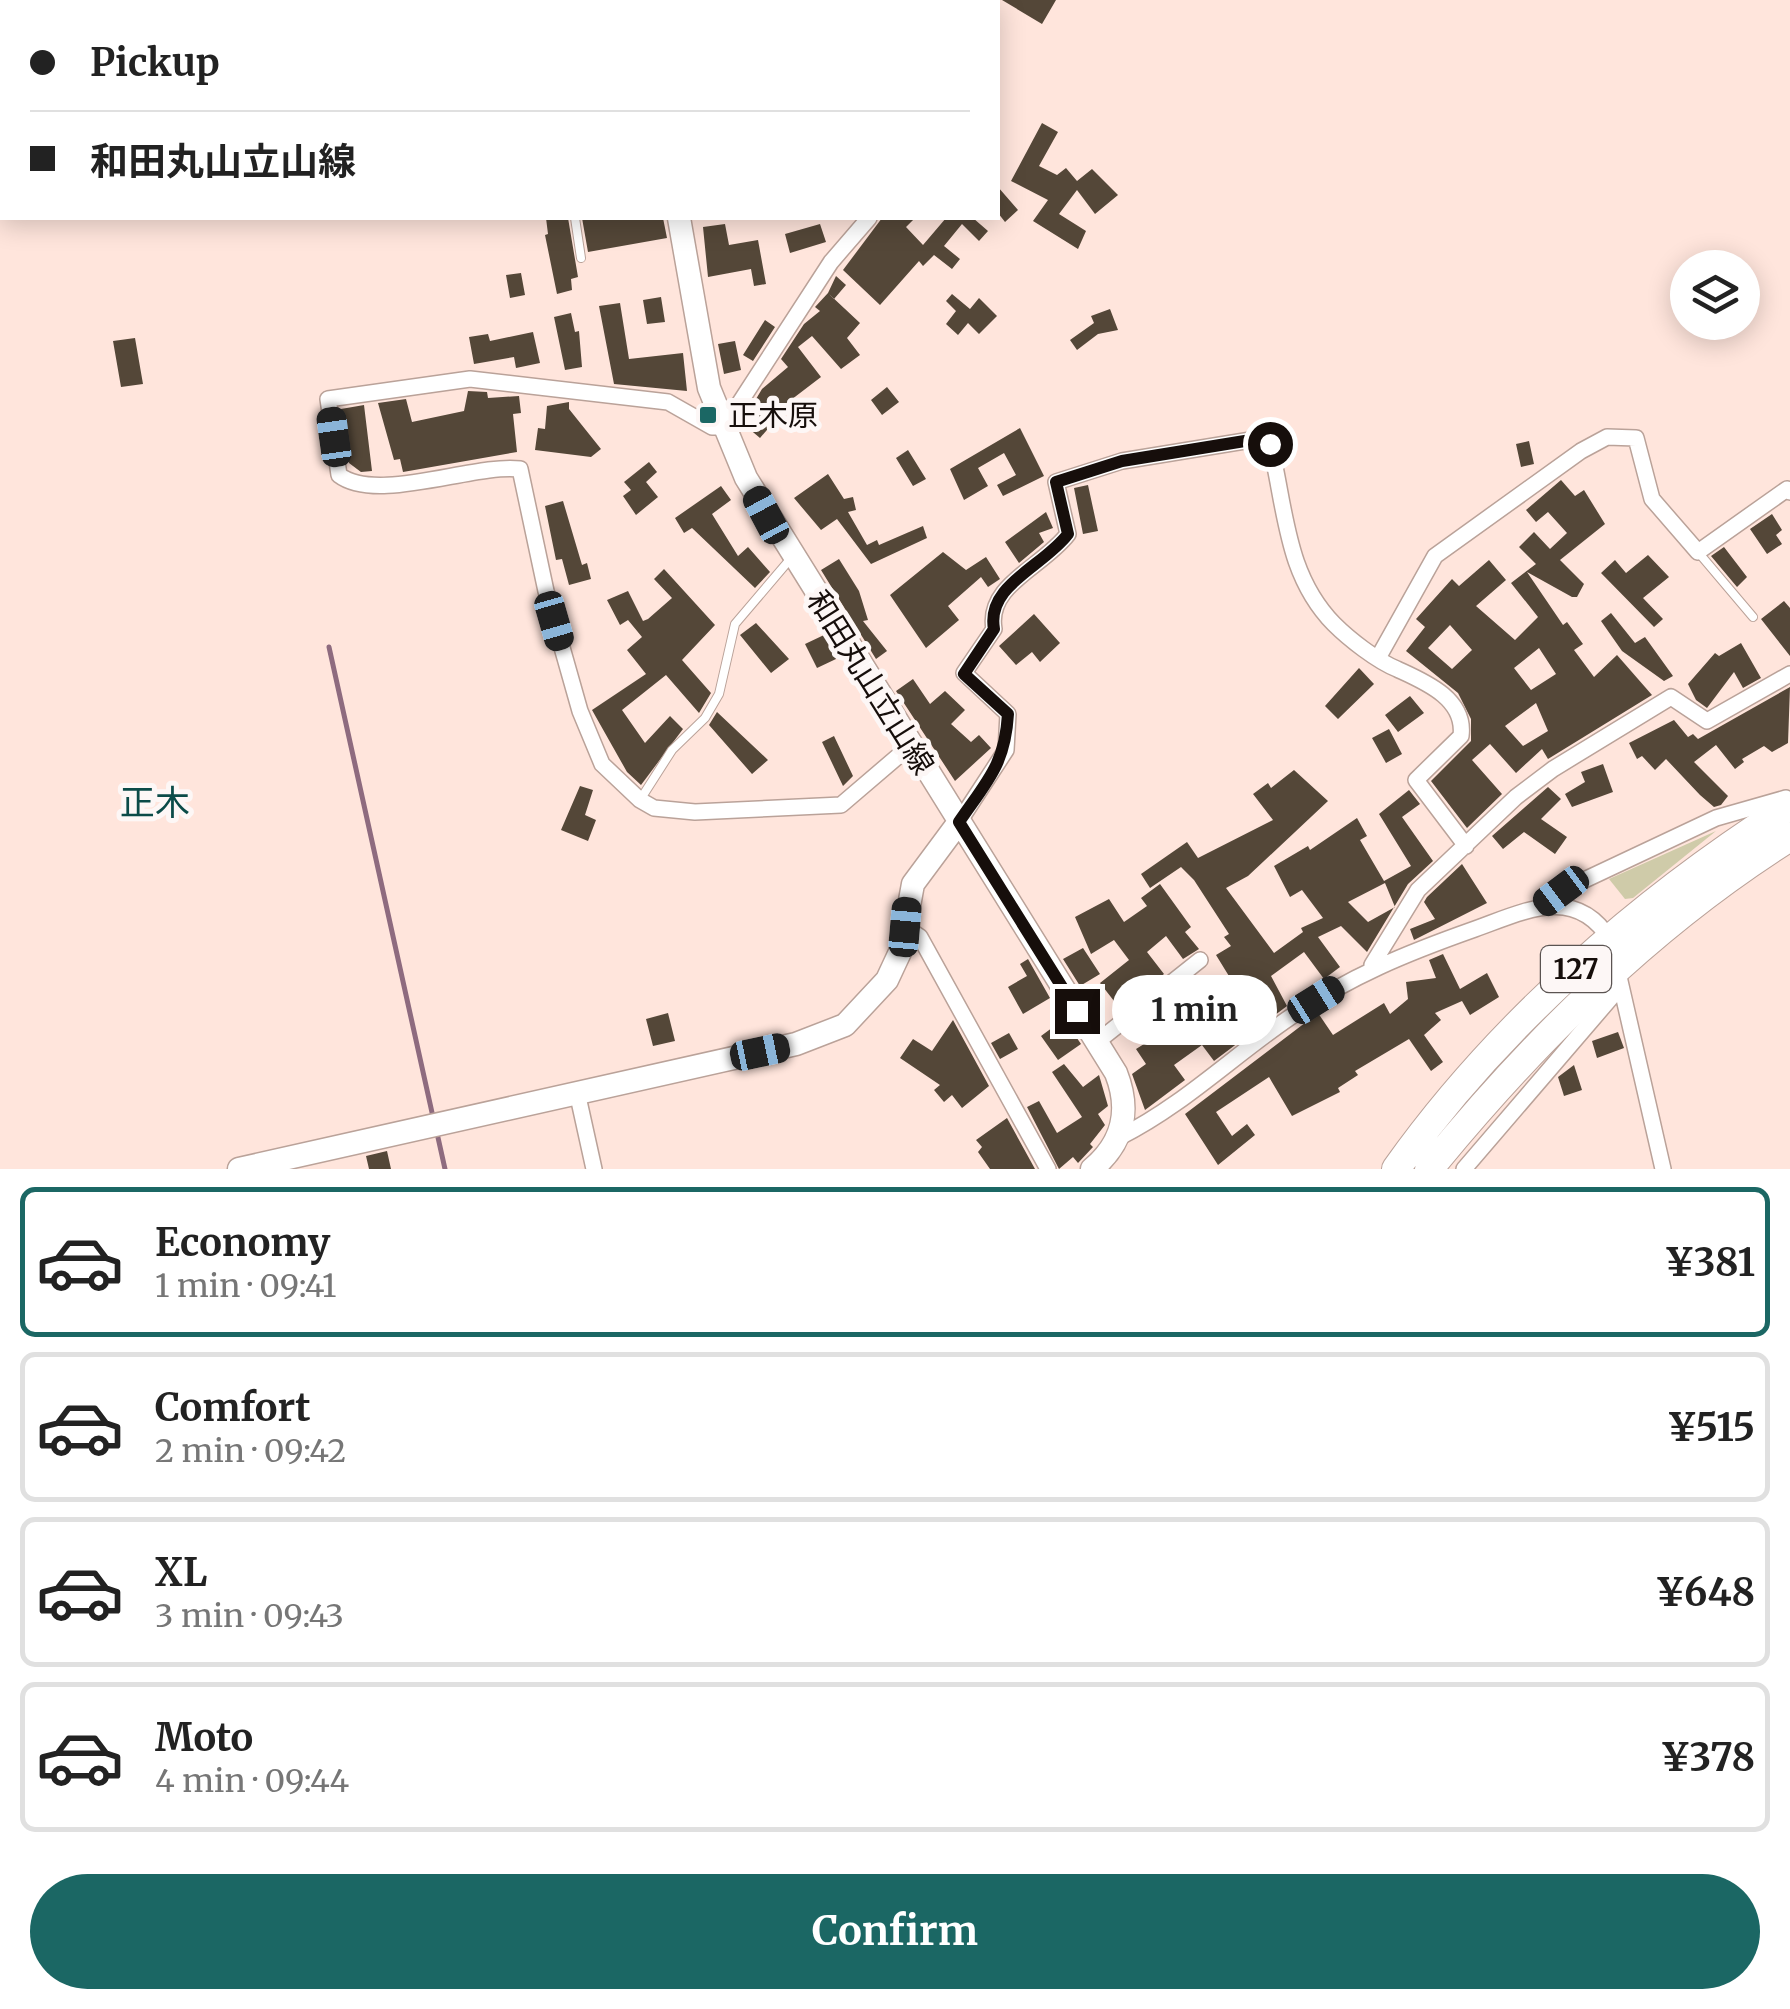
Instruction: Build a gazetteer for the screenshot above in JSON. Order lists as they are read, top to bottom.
{
  "streets": {
    "highway": ["127"],
    "main road": ["和田丸山立山線"]
  },
  "districts": ["正木"],
  "places": {
    "transit": ["正木原"]
  },
  "page": {
    "banner": ["Pickup", "和田丸山立山線"],
    "bubble": "1 min",
    "list": [
      {
        "name": "Economy",
        "note": "1 min · 09:41",
        "value": "¥381"
      },
      {
        "name": "Comfort",
        "note": "2 min · 09:42",
        "value": "¥515"
      },
      {
        "name": "XL",
        "note": "3 min · 09:43",
        "value": "¥648"
      },
      {
        "name": "Moto",
        "note": "4 min · 09:44",
        "value": "¥378"
      }
    ],
    "buttons": "Confirm"
  }
}
